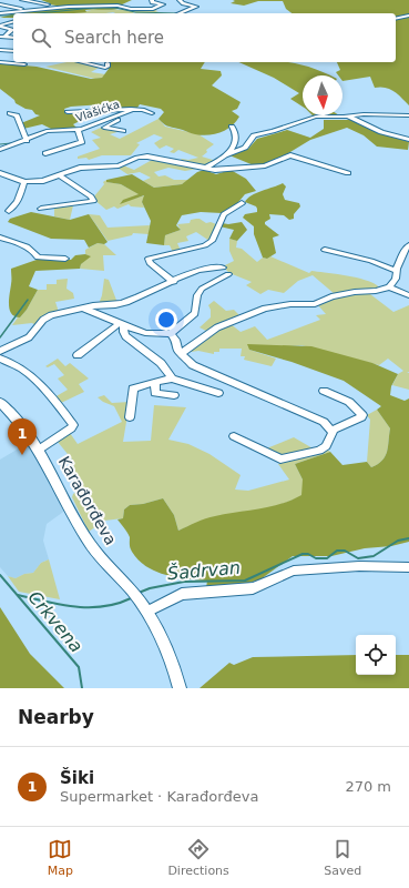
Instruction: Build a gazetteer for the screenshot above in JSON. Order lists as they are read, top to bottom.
{
  "streets": {
    "main road": ["Karađorđeva"],
    "street": ["Vlašićka"]
  },
  "water": ["Šadrvan", "Crkvena"],
  "north": "bottom",
  "page": {
    "search": "Search here",
    "pins": "1",
    "heading": "Nearby",
    "list": [
      {
        "mark": "1",
        "name": "Šiki",
        "note": "Supermarket · Karađorđeva",
        "value": "270 m"
      }
    ],
    "nav": ["Map", "Directions", "Saved"]
  }
}
